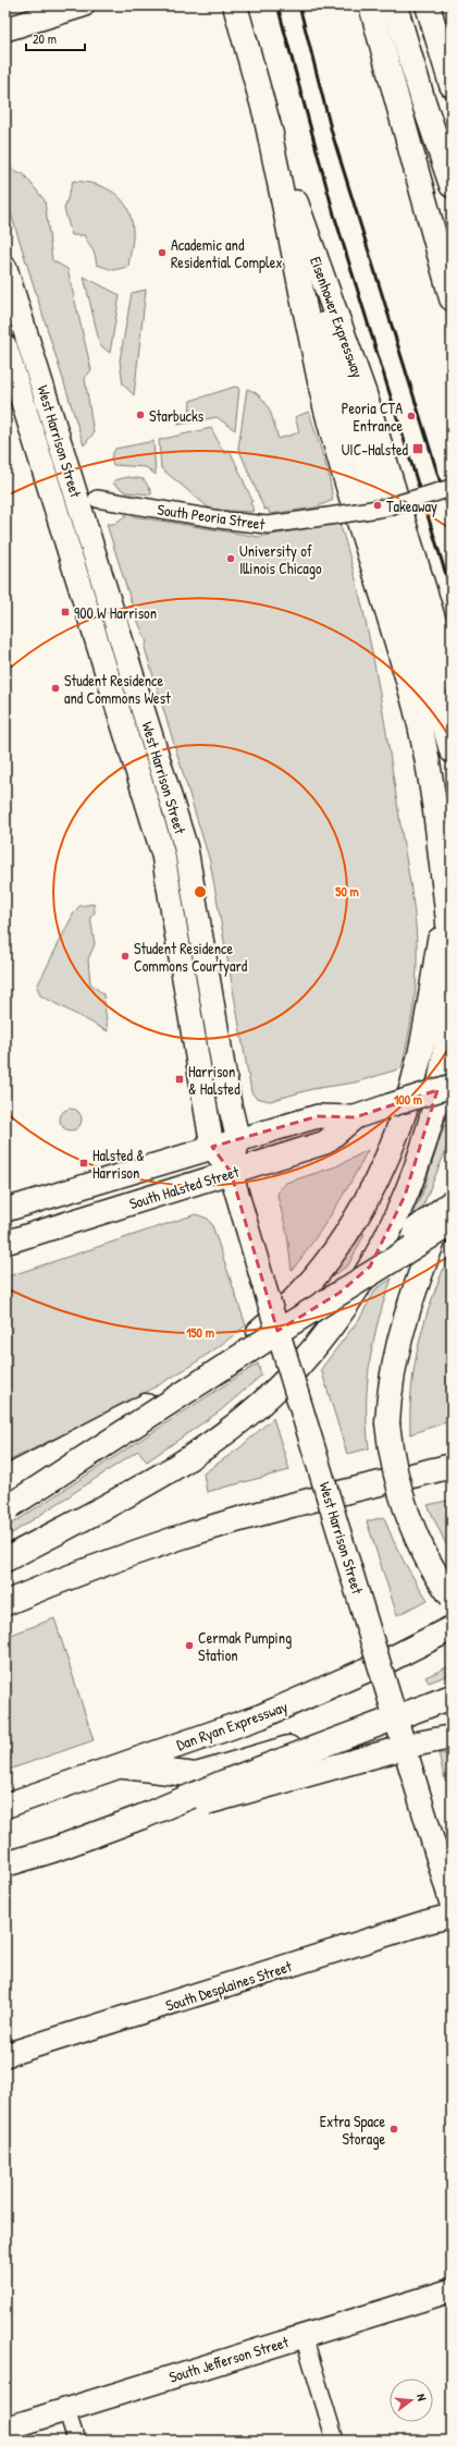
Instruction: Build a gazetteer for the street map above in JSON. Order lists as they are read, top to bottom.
{
  "streets": {
    "highway": ["Eisenhower Expressway", "Dan Ryan Expressway"],
    "main road": [
      "West Harrison Street",
      "South Halsted Street",
      "South Desplaines Street",
      "South Jefferson Street"
    ],
    "street": ["South Peoria Street"]
  },
  "crossings": [
    ["West Harrison Street", "South Halsted Street"]
  ],
  "places": {
    "other": [
      "Academic and Residential Complex",
      "Starbucks",
      "Peoria CTA Entrance",
      "Takeaway",
      "University of Illinois Chicago",
      "Student Residence and Commons West",
      "Student Residence Commons Courtyard",
      "Cermak Pumping Station",
      "Extra Space Storage"
    ],
    "transit": [
      "UIC-Halsted",
      "900 W Harrison",
      "Harrison & Halsted",
      "Halsted & Harrison"
    ]
  },
  "scale_bar": "20 m",
  "north": "right",
  "rings": ["50 m", "100 m", "150 m"]
}
